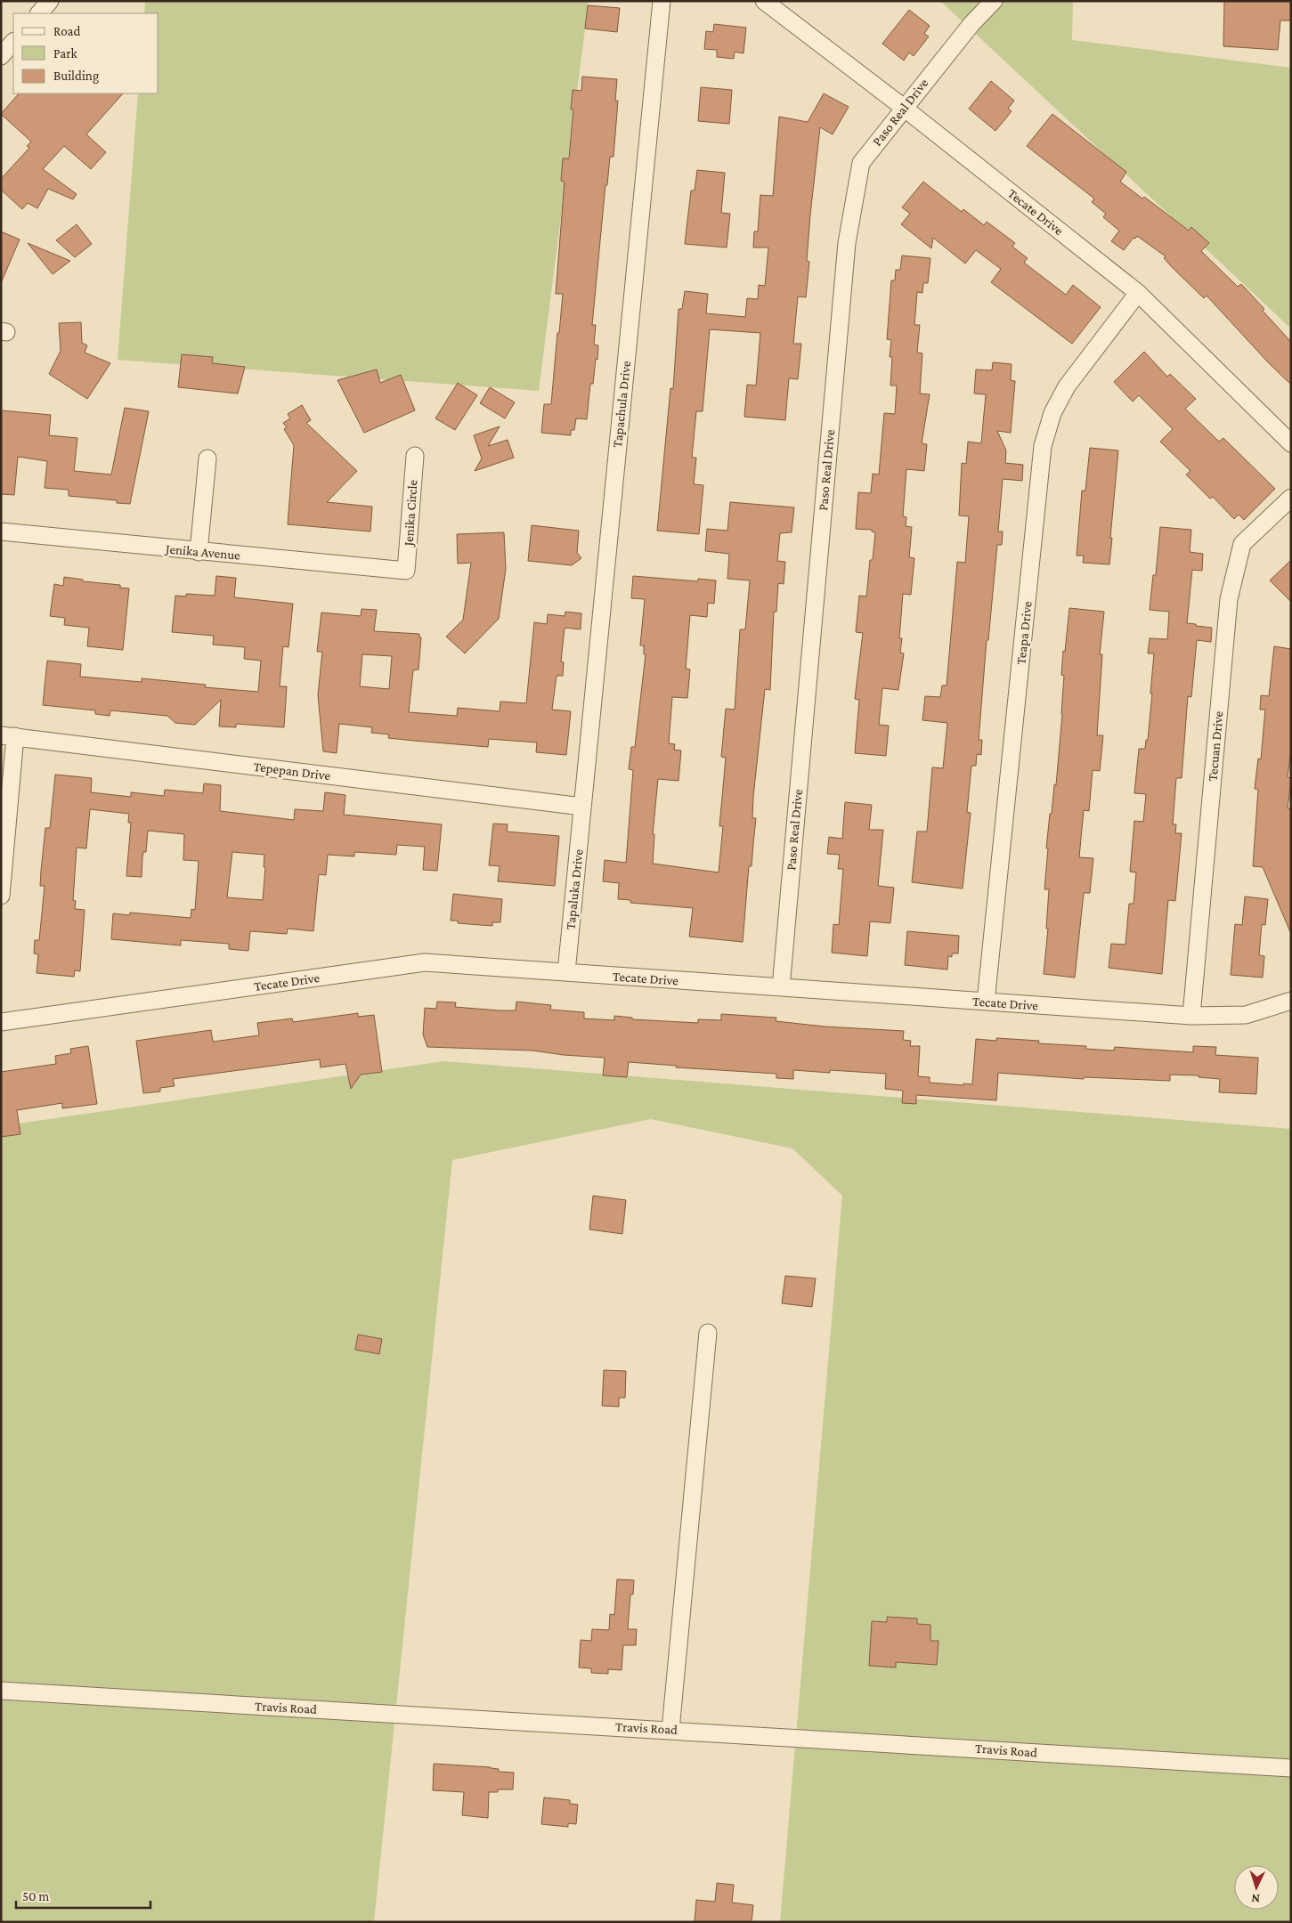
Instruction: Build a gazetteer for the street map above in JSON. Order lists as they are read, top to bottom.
{
  "streets": {
    "street": [
      "Paso Real Drive",
      "Tecate Drive",
      "Tapachula Drive",
      "Jenika Circle",
      "Jenika Avenue",
      "Teapa Drive",
      "Tecuan Drive",
      "Tepepan Drive",
      "Tapaluka Drive",
      "Travis Road"
    ]
  },
  "crossings": [
    ["Paso Real Drive", "Tecate Drive"],
    ["Tecate Drive", "Teapa Drive"],
    ["Tecate Drive", "Tecuan Drive"],
    ["Tecate Drive", "Tapaluka Drive"],
    ["Tapachula Drive", "Tepepan Drive"],
    ["Tapachula Drive", "Tapaluka Drive"],
    ["Jenika Circle", "Jenika Avenue"],
    ["Tepepan Drive", "Tapaluka Drive"]
  ],
  "legend": ["Road", "Park", "Building"],
  "scale_bar": "50 m",
  "north": "bottom"
}
